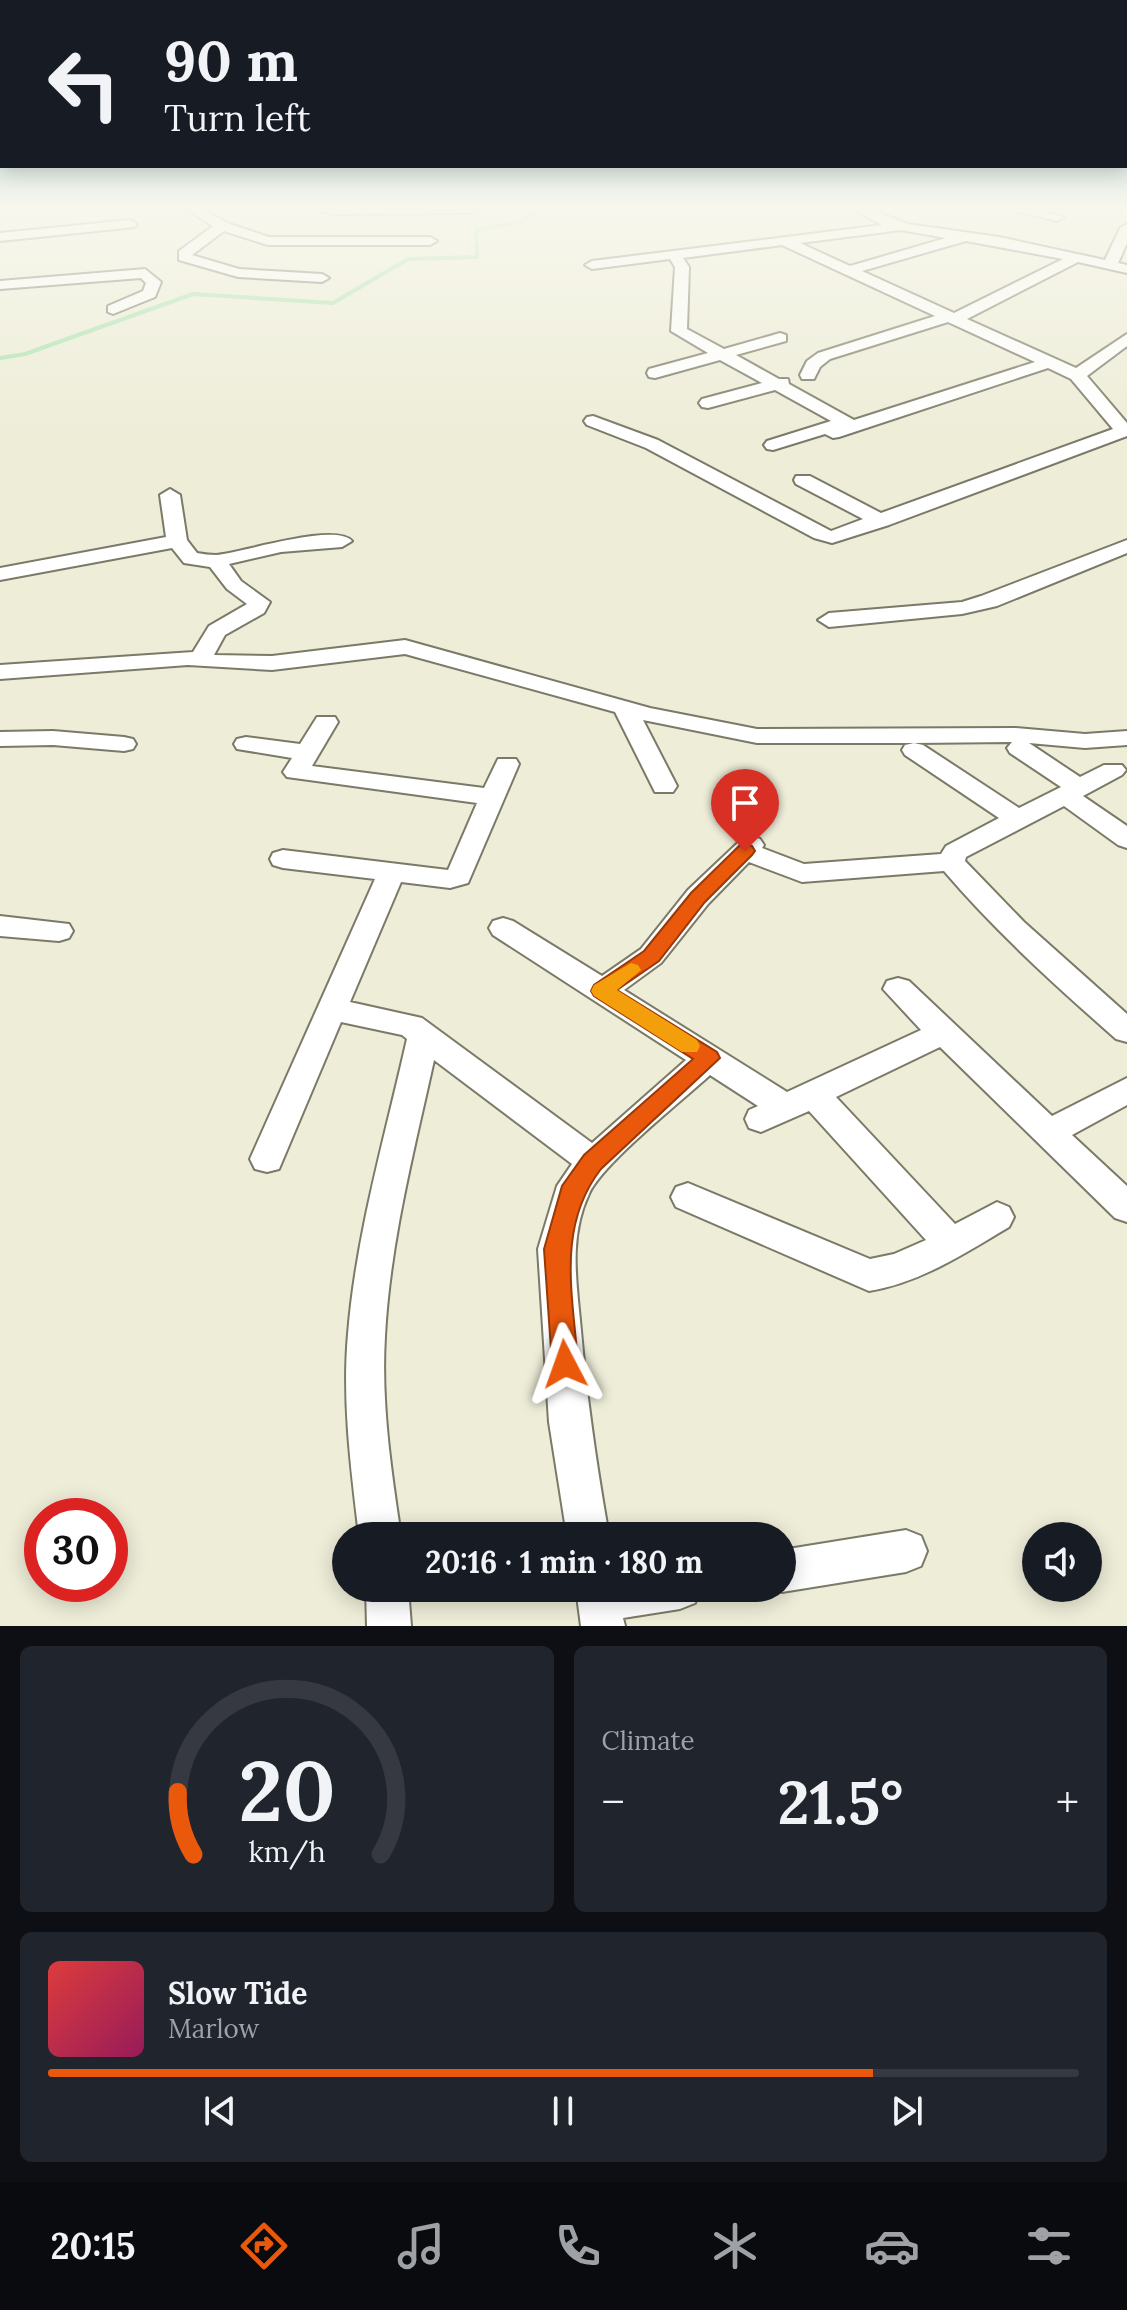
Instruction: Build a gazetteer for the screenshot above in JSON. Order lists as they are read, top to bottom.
{
  "page": {
    "turn": ["90 m", "Turn left"],
    "limit": "30",
    "trip": "20:16 · 1 min · 180 m",
    "tile": "Climate",
    "heat": ["−", "21.5°", "+"],
    "song": ["Slow Tide", "Marlow"],
    "tabs": "20:15",
    "gauge": ["20", "km/h"]
  }
}
